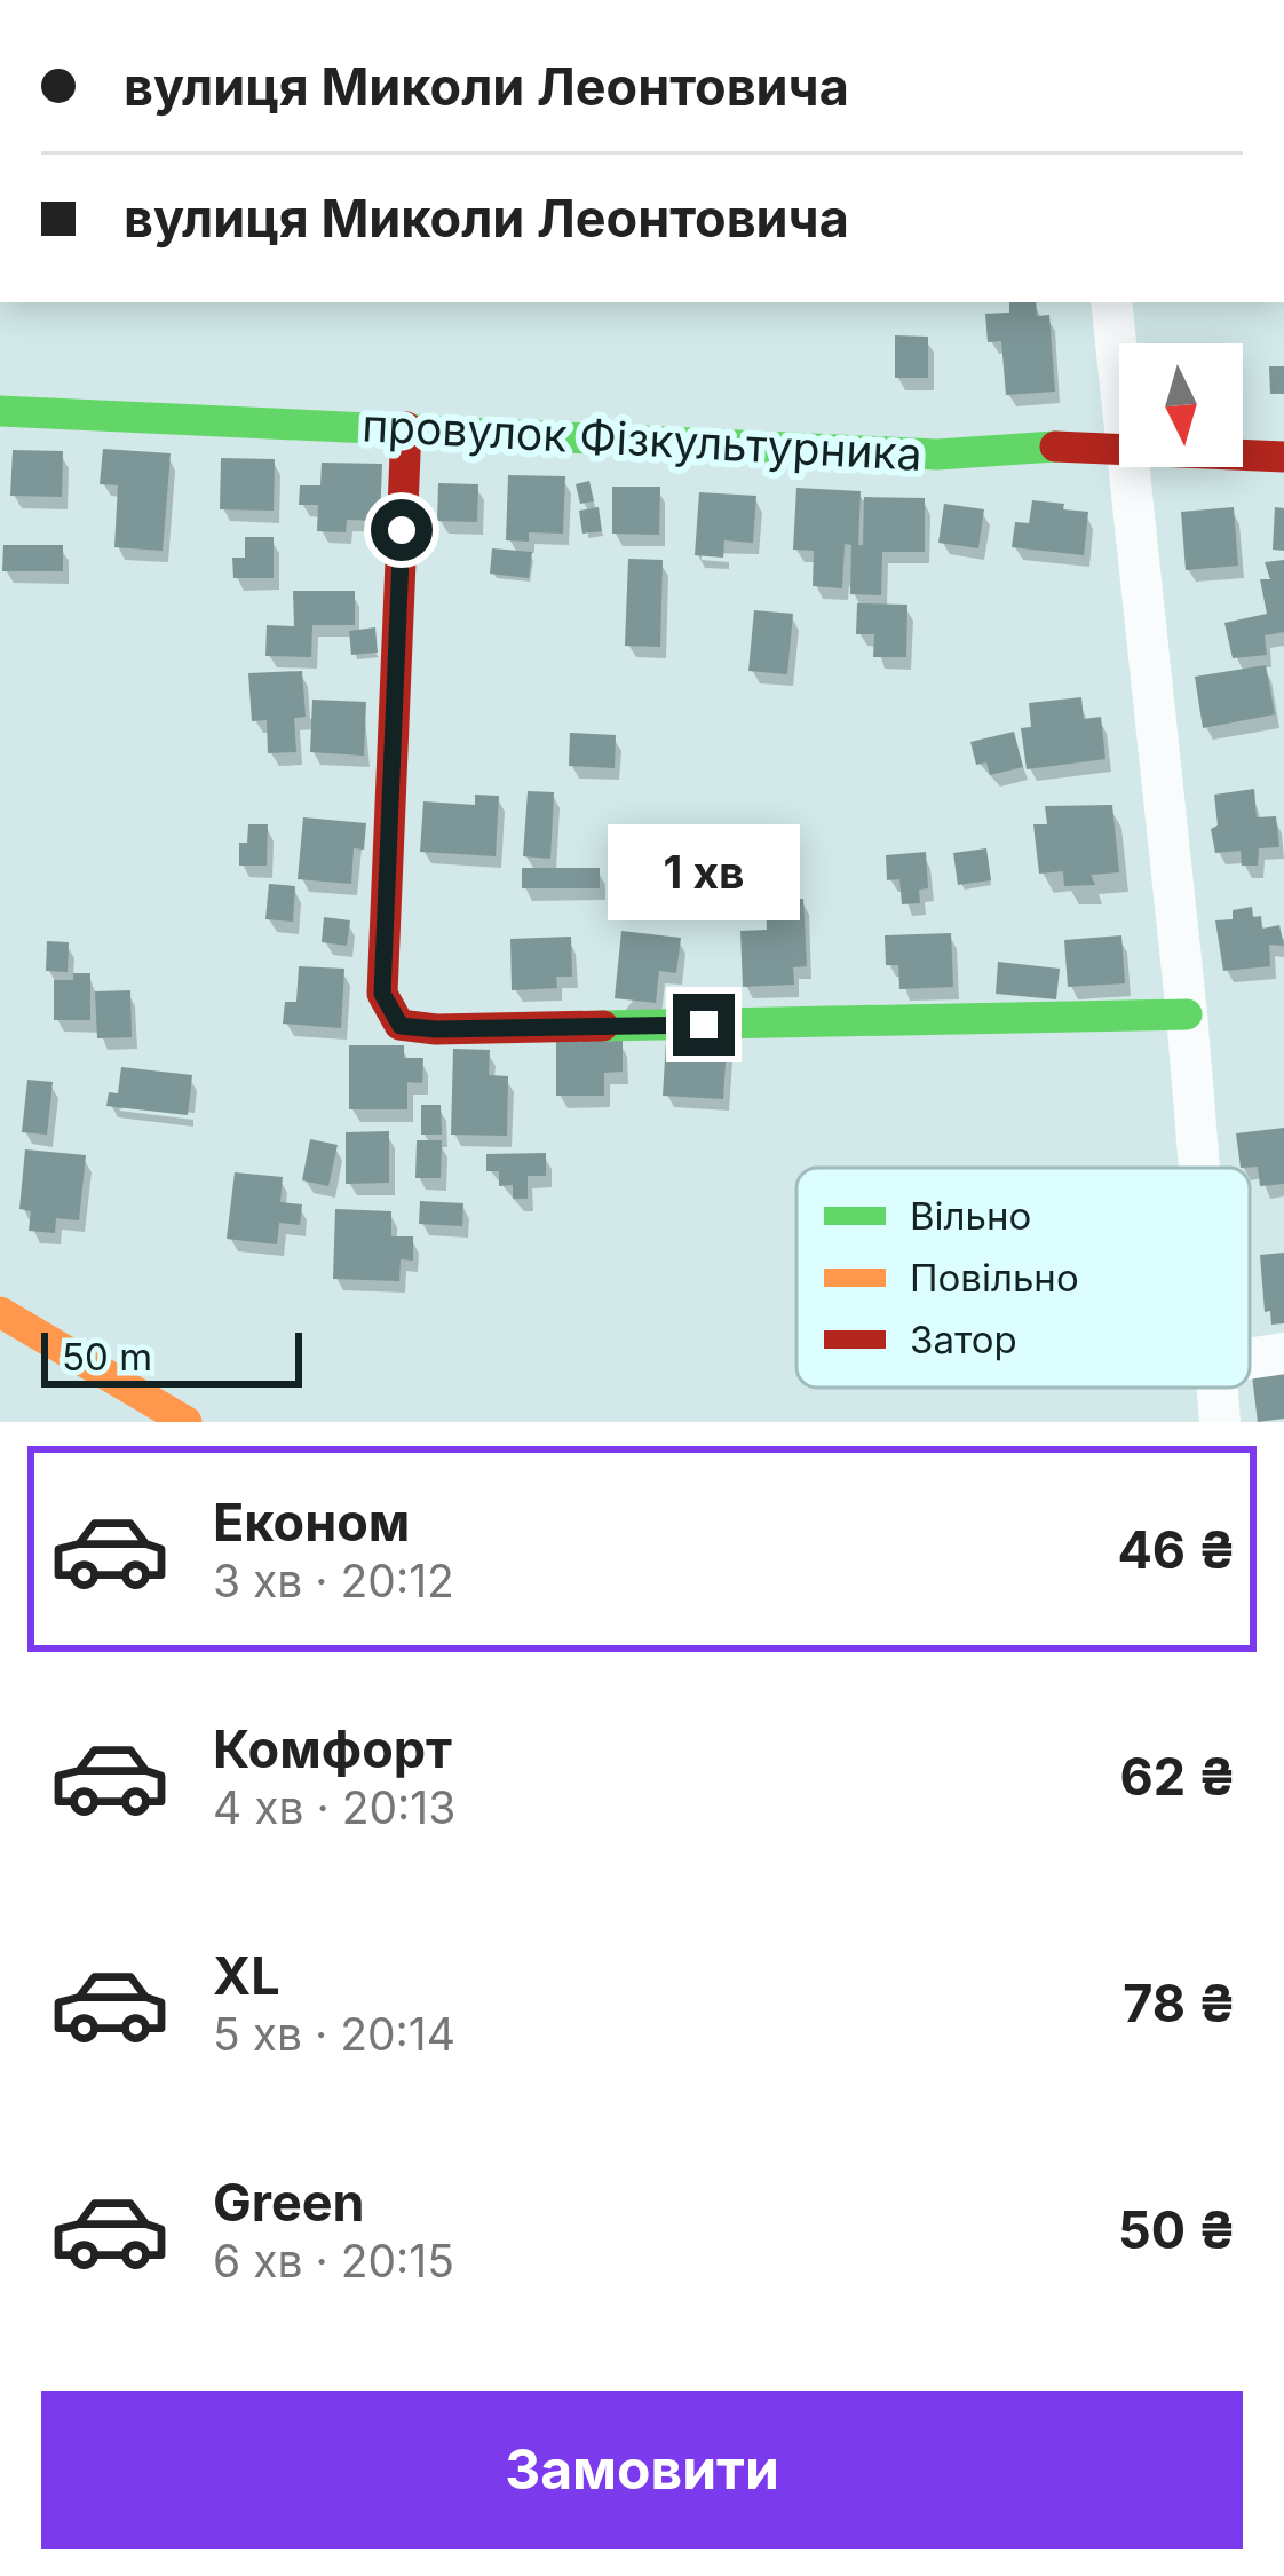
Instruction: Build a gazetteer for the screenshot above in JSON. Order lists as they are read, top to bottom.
{
  "streets": {
    "street": ["провулок Фізкультурника"]
  },
  "legend": ["Вільно", "Повільно", "Затор"],
  "scale_bar": "50 m",
  "north": "bottom",
  "page": {
    "banner": ["вулиця Миколи Леонтовича", "вулиця Миколи Леонтовича"],
    "bubble": "1 хв",
    "scale": "50 m",
    "list": [
      {
        "name": "Економ",
        "note": "3 хв · 20:12",
        "value": "46 ₴"
      },
      {
        "name": "Комфорт",
        "note": "4 хв · 20:13",
        "value": "62 ₴"
      },
      {
        "name": "XL",
        "note": "5 хв · 20:14",
        "value": "78 ₴"
      },
      {
        "name": "Green",
        "note": "6 хв · 20:15",
        "value": "50 ₴"
      }
    ],
    "buttons": "Замовити"
  }
}
